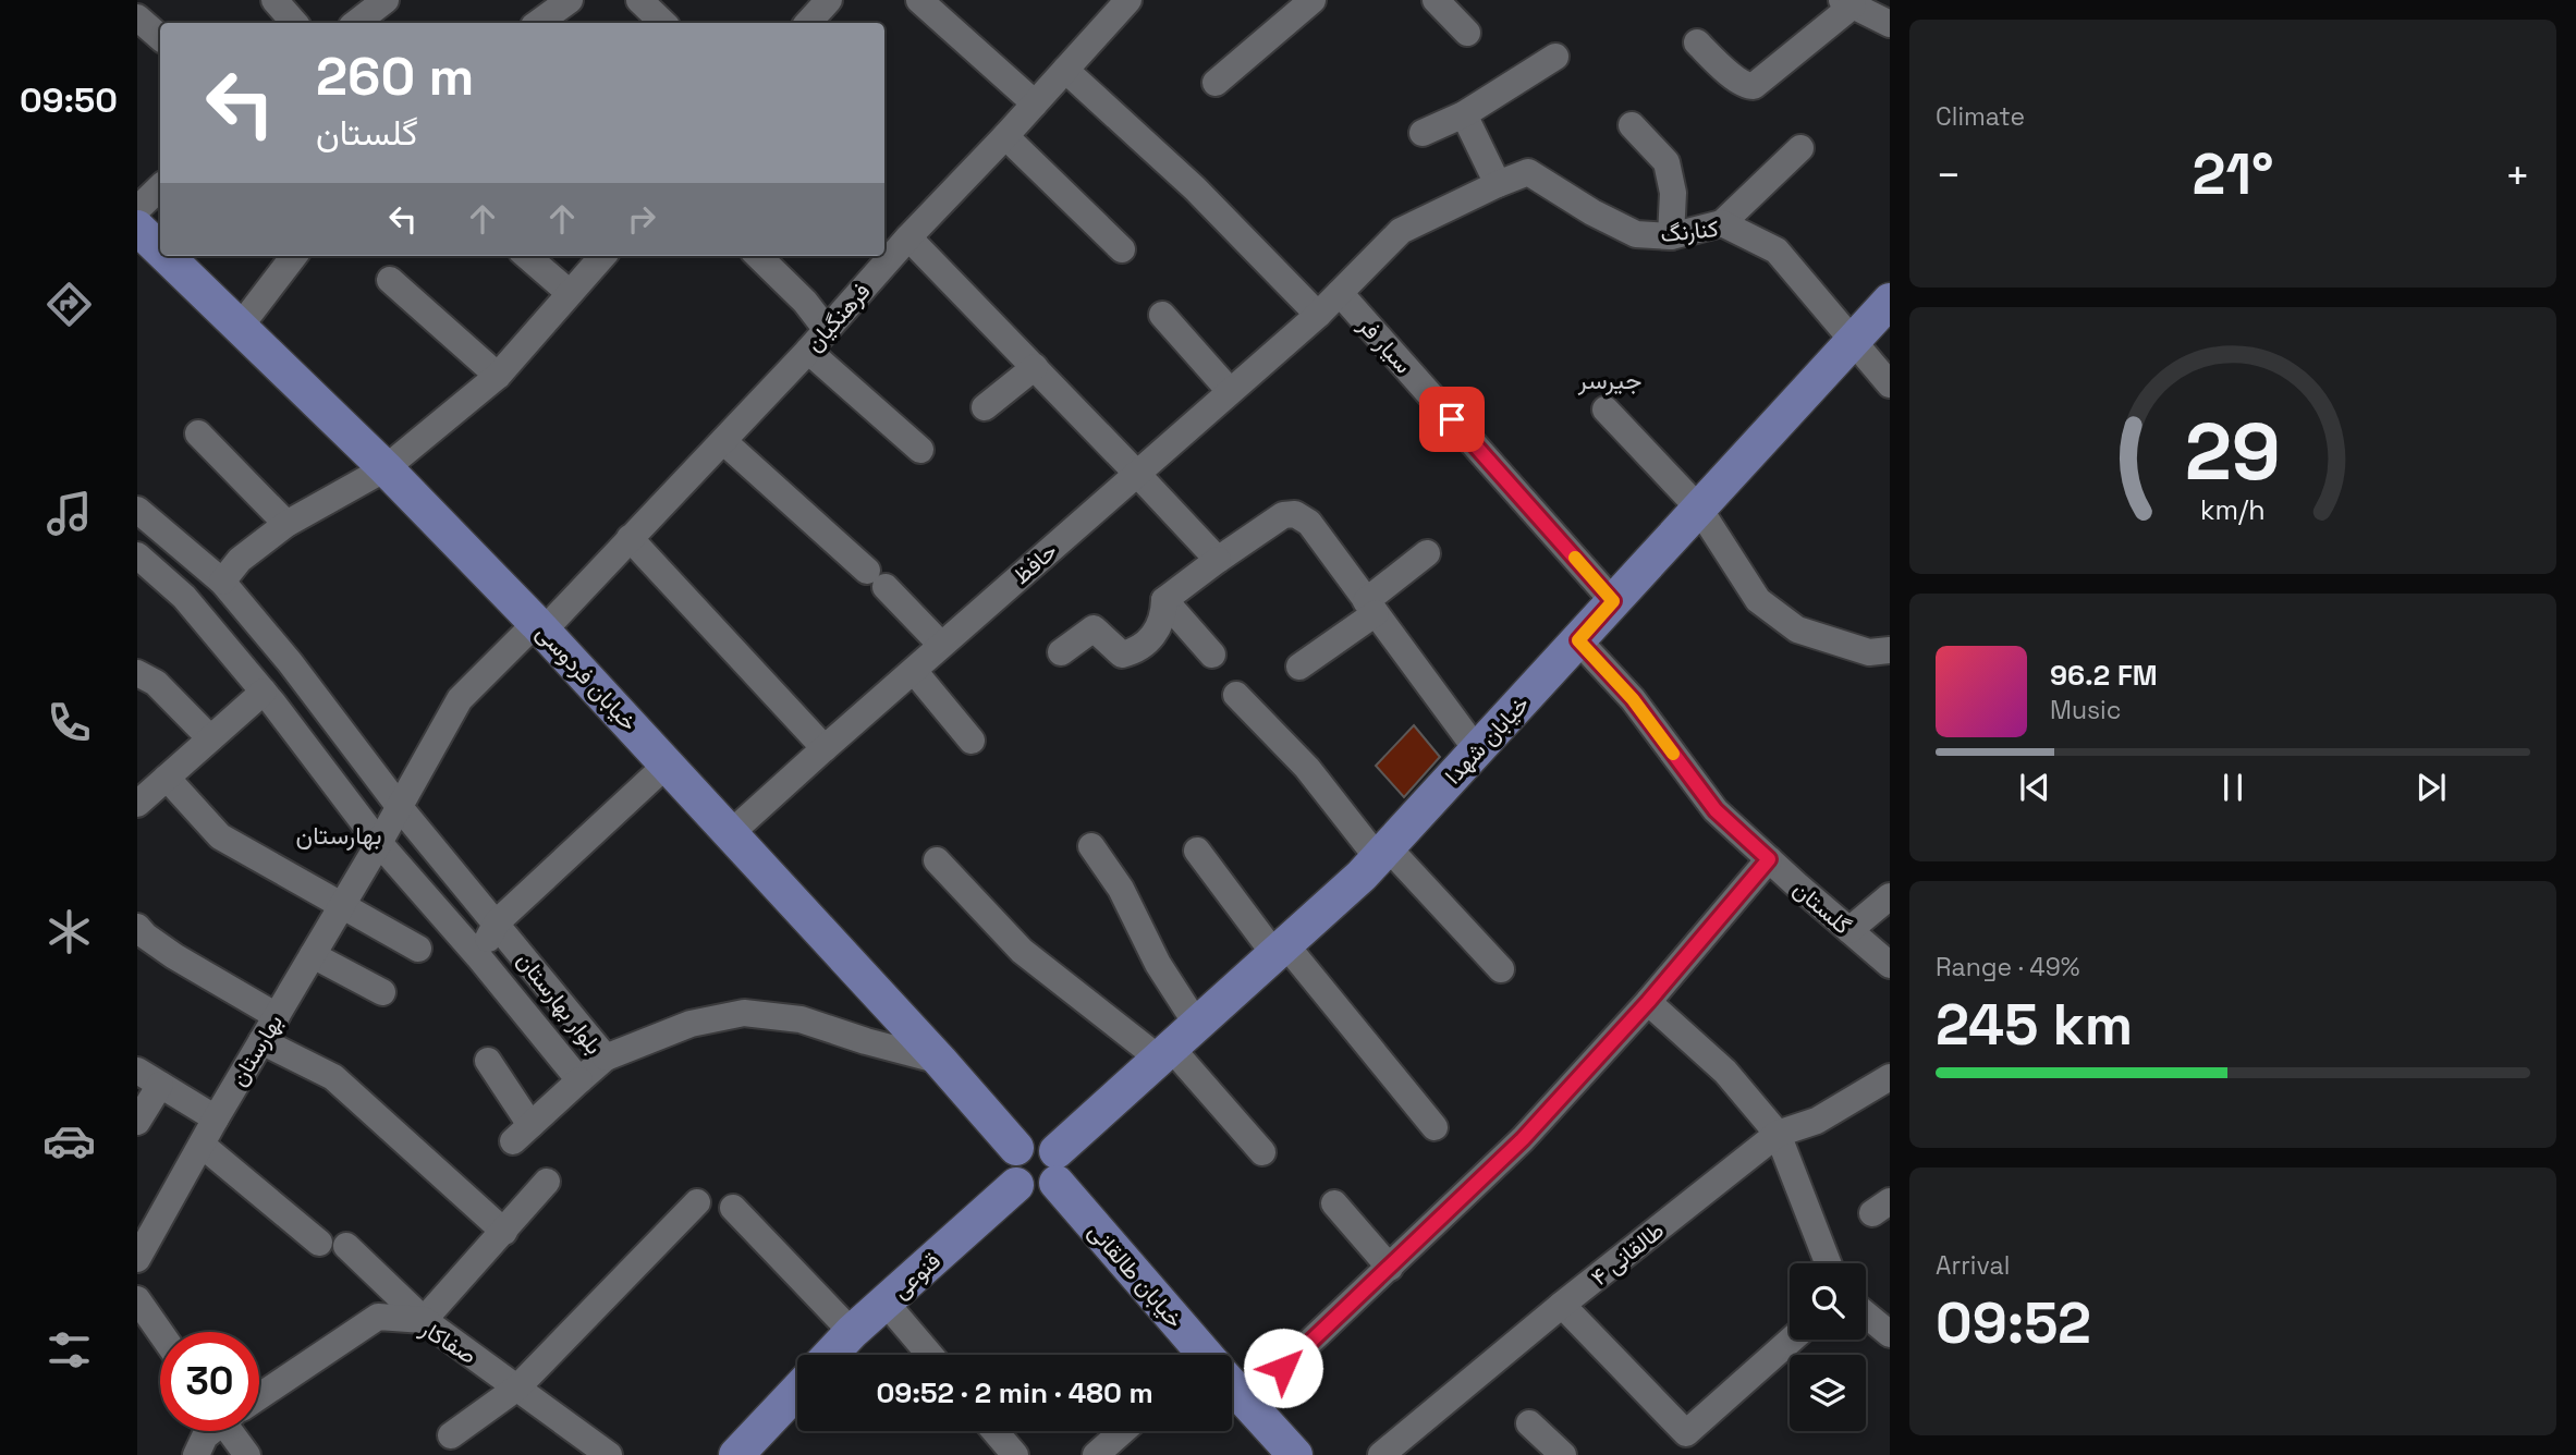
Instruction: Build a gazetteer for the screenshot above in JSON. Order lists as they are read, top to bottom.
{
  "streets": {
    "main road": [
      "خیابان فردوسی",
      "خیابان شهدا",
      "قنوعی",
      "خیابان طالقانی"
    ],
    "street": [
      "کنارنگ",
      "فرهنگیان",
      "سیار فر",
      "حافظ",
      "گلستان",
      "بلوار بهارستان",
      "بهارستان",
      "طالقانی ۴",
      "صفاکار"
    ]
  },
  "crossings": [
    ["کنارنگ", "حافظ"],
    ["کنارنگ", "خیابان شهدا"],
    ["فرهنگیان", "خیابان فردوسی"],
    ["فرهنگیان", "بلوار بهارستان"],
    ["فرهنگیان", "بهارستان"],
    ["سیار فر", "حافظ"],
    ["سیار فر", "خیابان شهدا"],
    ["حافظ", "خیابان فردوسی"],
    ["خیابان فردوسی", "خیابان شهدا"],
    ["خیابان فردوسی", "قنوعی"],
    ["خیابان فردوسی", "خیابان طالقانی"],
    ["خیابان شهدا", "گلستان"],
    ["خیابان شهدا", "قنوعی"],
    ["خیابان شهدا", "خیابان طالقانی"],
    ["بلوار بهارستان", "بهارستان"],
    ["قنوعی", "خیابان طالقانی"]
  ],
  "districts": ["جیرسر", "بهارستان"],
  "page": {
    "tabs": "09:50",
    "tile": [
      "Climate",
      ["Range · 49%", "245 km"],
      ["Arrival", "09:52"]
    ],
    "turn": ["260 m", "گلستان"],
    "heat": ["−", "21°", "+"],
    "song": ["96.2 FM", "Music"],
    "limit": "30",
    "trip": "09:52 · 2 min · 480 m",
    "gauge": ["29", "km/h"]
  }
}
